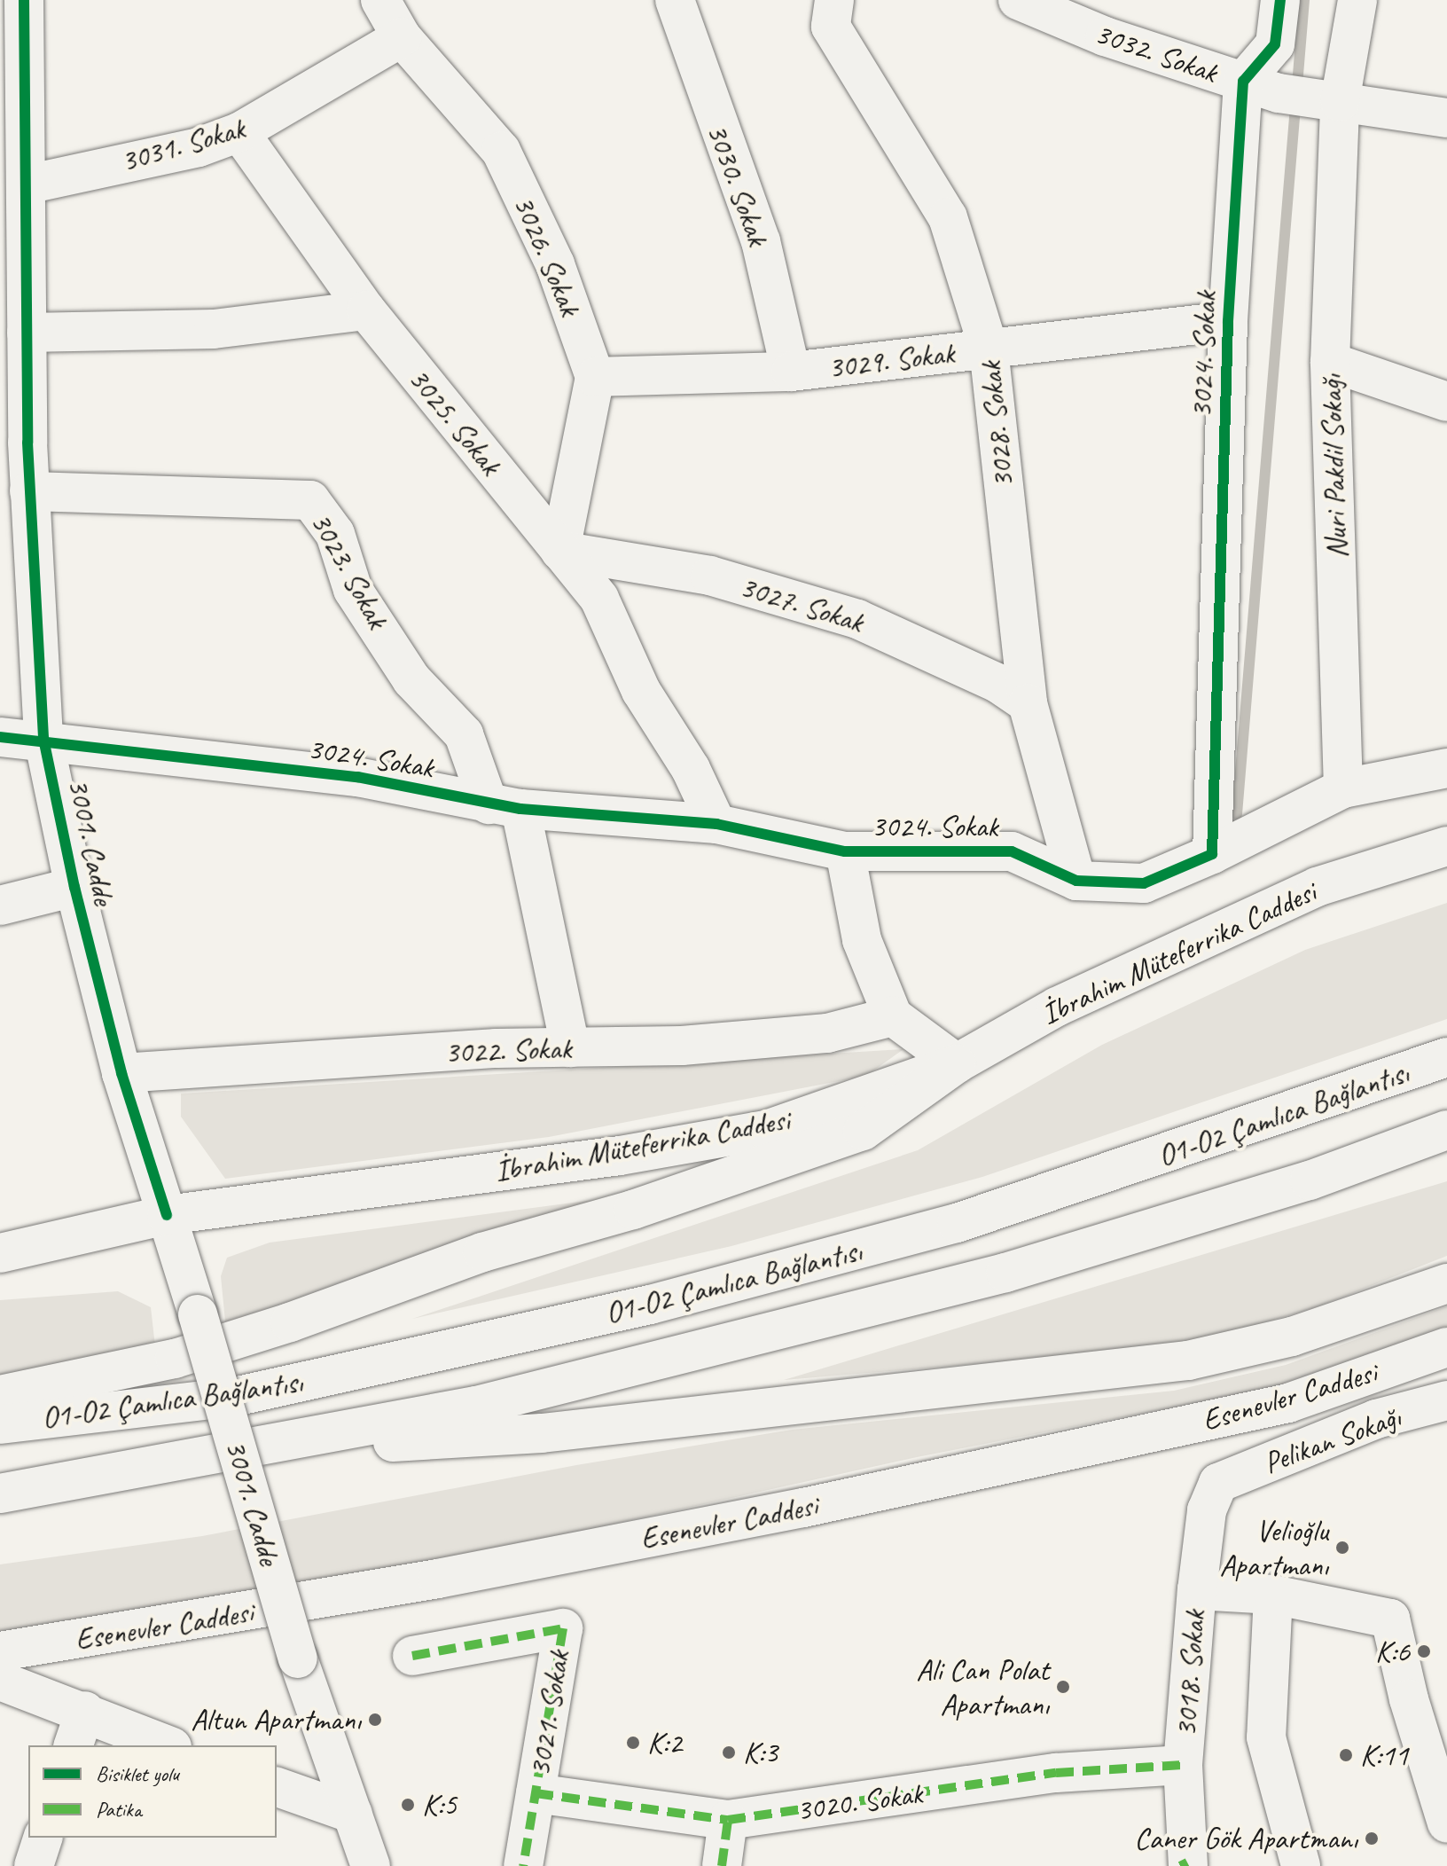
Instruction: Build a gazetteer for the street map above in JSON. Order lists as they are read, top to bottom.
{
  "streets": {
    "main road": [
      "3032. Sokak",
      "3031. Sokak",
      "3030. Sokak",
      "3026. Sokak",
      "3024. Sokak",
      "3029. Sokak",
      "3025. Sokak",
      "3028. Sokak",
      "Nuri Pakdil Sokağı",
      "3023. Sokak",
      "3027. Sokak",
      "3001. Cadde",
      "İbrahim Müteferrika Caddesi",
      "3022. Sokak",
      "O1-O2 Çamlıca Bağlantısı",
      "Esenevler Caddesi",
      "Pelikan Sokağı",
      "3018. Sokak",
      "3021. Sokak",
      "3020. Sokak"
    ]
  },
  "crossings": [
    ["3032. Sokak", "3024. Sokak"],
    ["3032. Sokak", "Nuri Pakdil Sokağı"],
    ["3031. Sokak", "3026. Sokak"],
    ["3031. Sokak", "3025. Sokak"],
    ["3031. Sokak", "3001. Cadde"],
    ["3030. Sokak", "3029. Sokak"],
    ["3026. Sokak", "3029. Sokak"],
    ["3024. Sokak", "3029. Sokak"],
    ["3024. Sokak", "3025. Sokak"],
    ["3024. Sokak", "3028. Sokak"],
    ["3024. Sokak", "3023. Sokak"],
    ["3024. Sokak", "3001. Cadde"],
    ["3029. Sokak", "3028. Sokak"],
    ["3025. Sokak", "3027. Sokak"],
    ["3028. Sokak", "3027. Sokak"],
    ["3023. Sokak", "3001. Cadde"],
    ["3023. Sokak", "3022. Sokak"],
    ["3001. Cadde", "İbrahim Müteferrika Caddesi"],
    ["3001. Cadde", "3022. Sokak"],
    ["Pelikan Sokağı", "3018. Sokak"],
    ["3018. Sokak", "3020. Sokak"],
    ["3021. Sokak", "3020. Sokak"]
  ],
  "places": [
    "Velioğlu Apartmanı",
    "K:6",
    "Ali Can Polat Apartmanı",
    "Altun Apartmanı",
    "K:2",
    "K:3",
    "K:11",
    "K:5",
    "Caner Gök Apartmanı"
  ],
  "legend": ["Bisiklet yolu", "Patika"]
}
